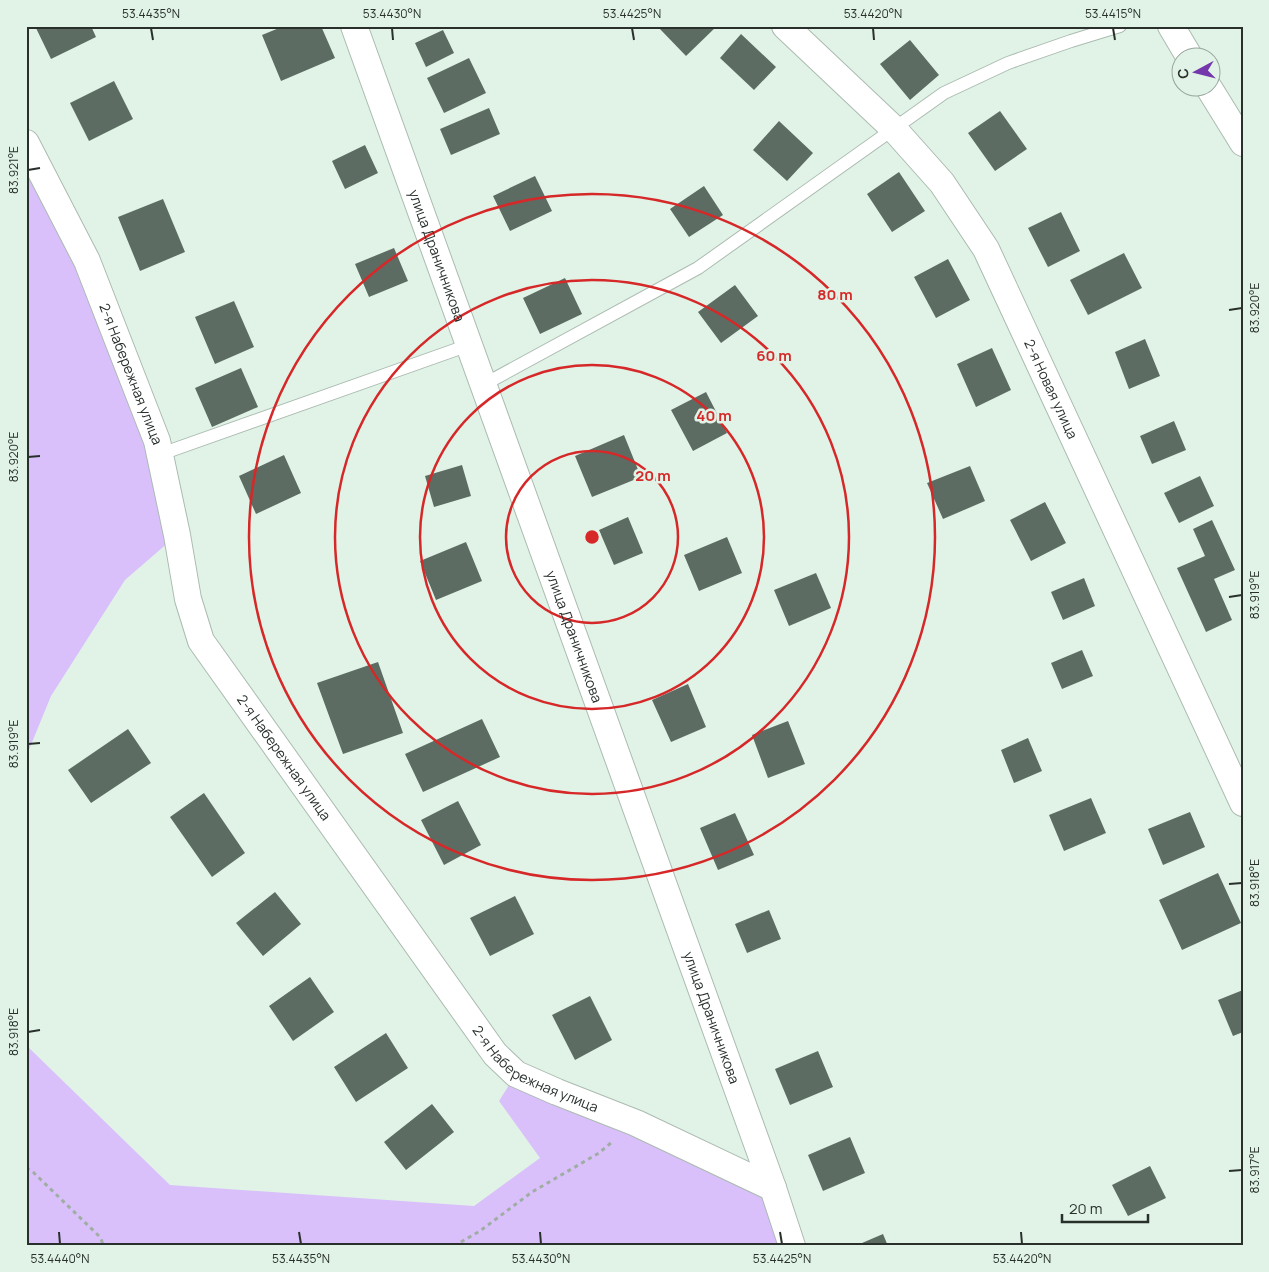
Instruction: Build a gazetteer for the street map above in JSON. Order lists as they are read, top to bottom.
{
  "streets": {
    "street": ["улица Драничникова", "2-я Набережная улица", "2-я Новая улица"]
  },
  "crossings": [
    ["улица Драничникова", "2-я Набережная улица"]
  ],
  "scale_bar": "20 m",
  "north": "left",
  "coordinates": [
    "53.4435°N",
    "53.4430°N",
    "53.4425°N",
    "53.4420°N",
    "53.4415°N",
    "83.921°E",
    "83.920°E",
    "83.919°E",
    "83.918°E",
    "83.917°E",
    "53.4440°N"
  ],
  "rings": [
    "80 m",
    "60 m",
    "40 m",
    "20 m"
  ]
}
